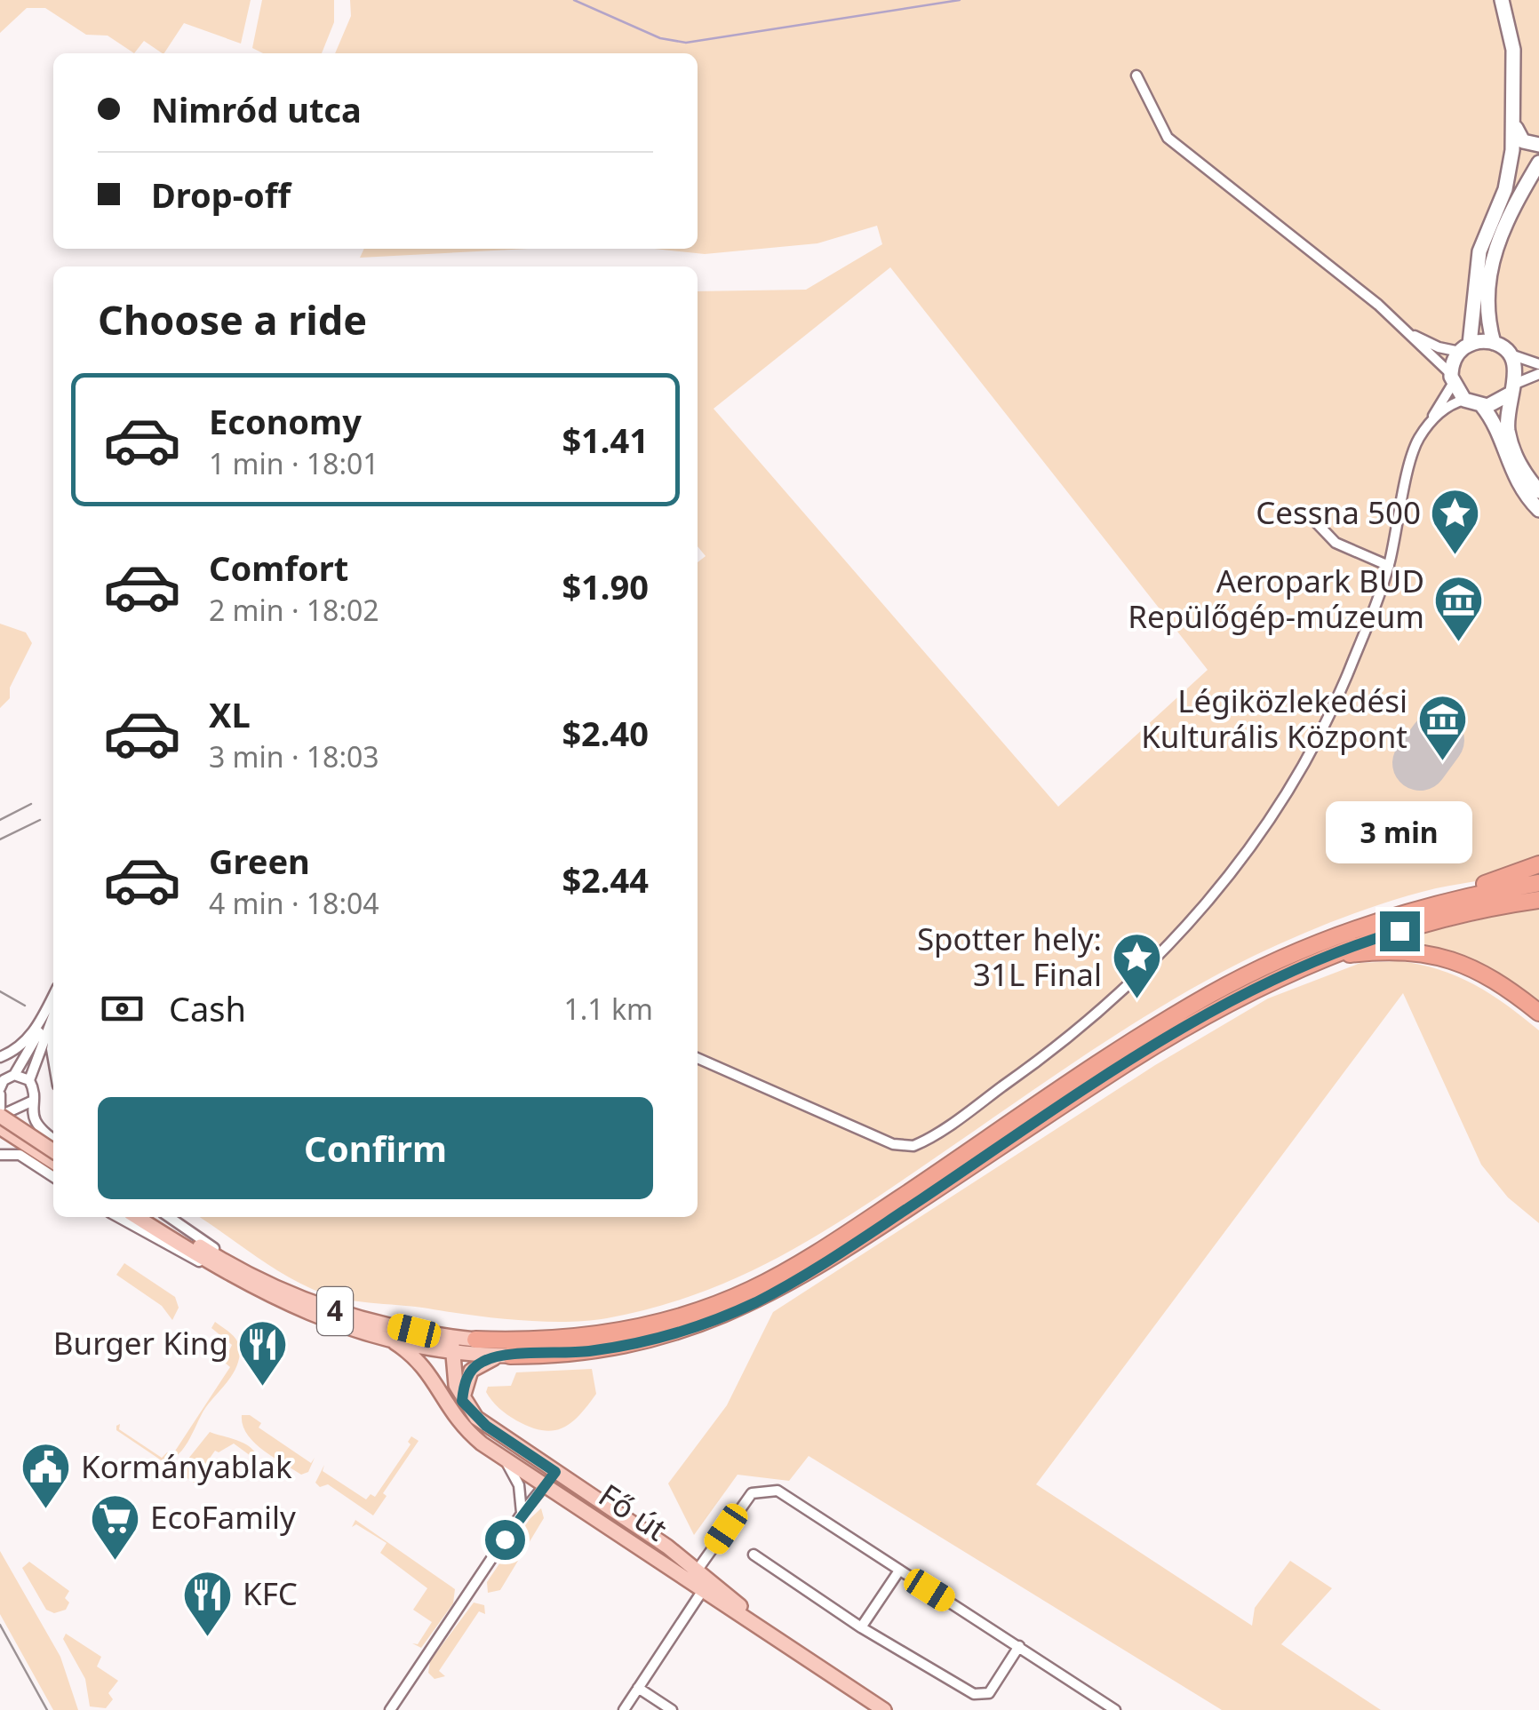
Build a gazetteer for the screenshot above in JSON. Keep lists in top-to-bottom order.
{
  "streets": {
    "main road": ["4", "Fő út"]
  },
  "crossings": [
    ["4", "Fő út"]
  ],
  "places": {
    "place": ["Cessna 500", "Spotter hely: 31L Final"],
    "museum": ["Aeropark BUD Repülőgép-múzeum", "Légiközlekedési Kulturális Központ"],
    "restaurant": ["Burger King", "KFC"],
    "public building": ["Kormányablak"],
    "supermarket": ["EcoFamily"]
  },
  "page": {
    "banner": ["Nimród utca", "Drop-off"],
    "heading": "Choose a ride",
    "list": [
      {
        "name": "Economy",
        "note": "1 min · 18:01",
        "value": "$1.41"
      },
      {
        "name": "Comfort",
        "note": "2 min · 18:02",
        "value": "$1.90"
      },
      {
        "name": "XL",
        "note": "3 min · 18:03",
        "value": "$2.40"
      },
      {
        "name": "Green",
        "note": "4 min · 18:04",
        "value": "$2.44"
      }
    ],
    "bubble": "3 min",
    "pay": ["Cash", "1.1 km"],
    "buttons": "Confirm"
  }
}
